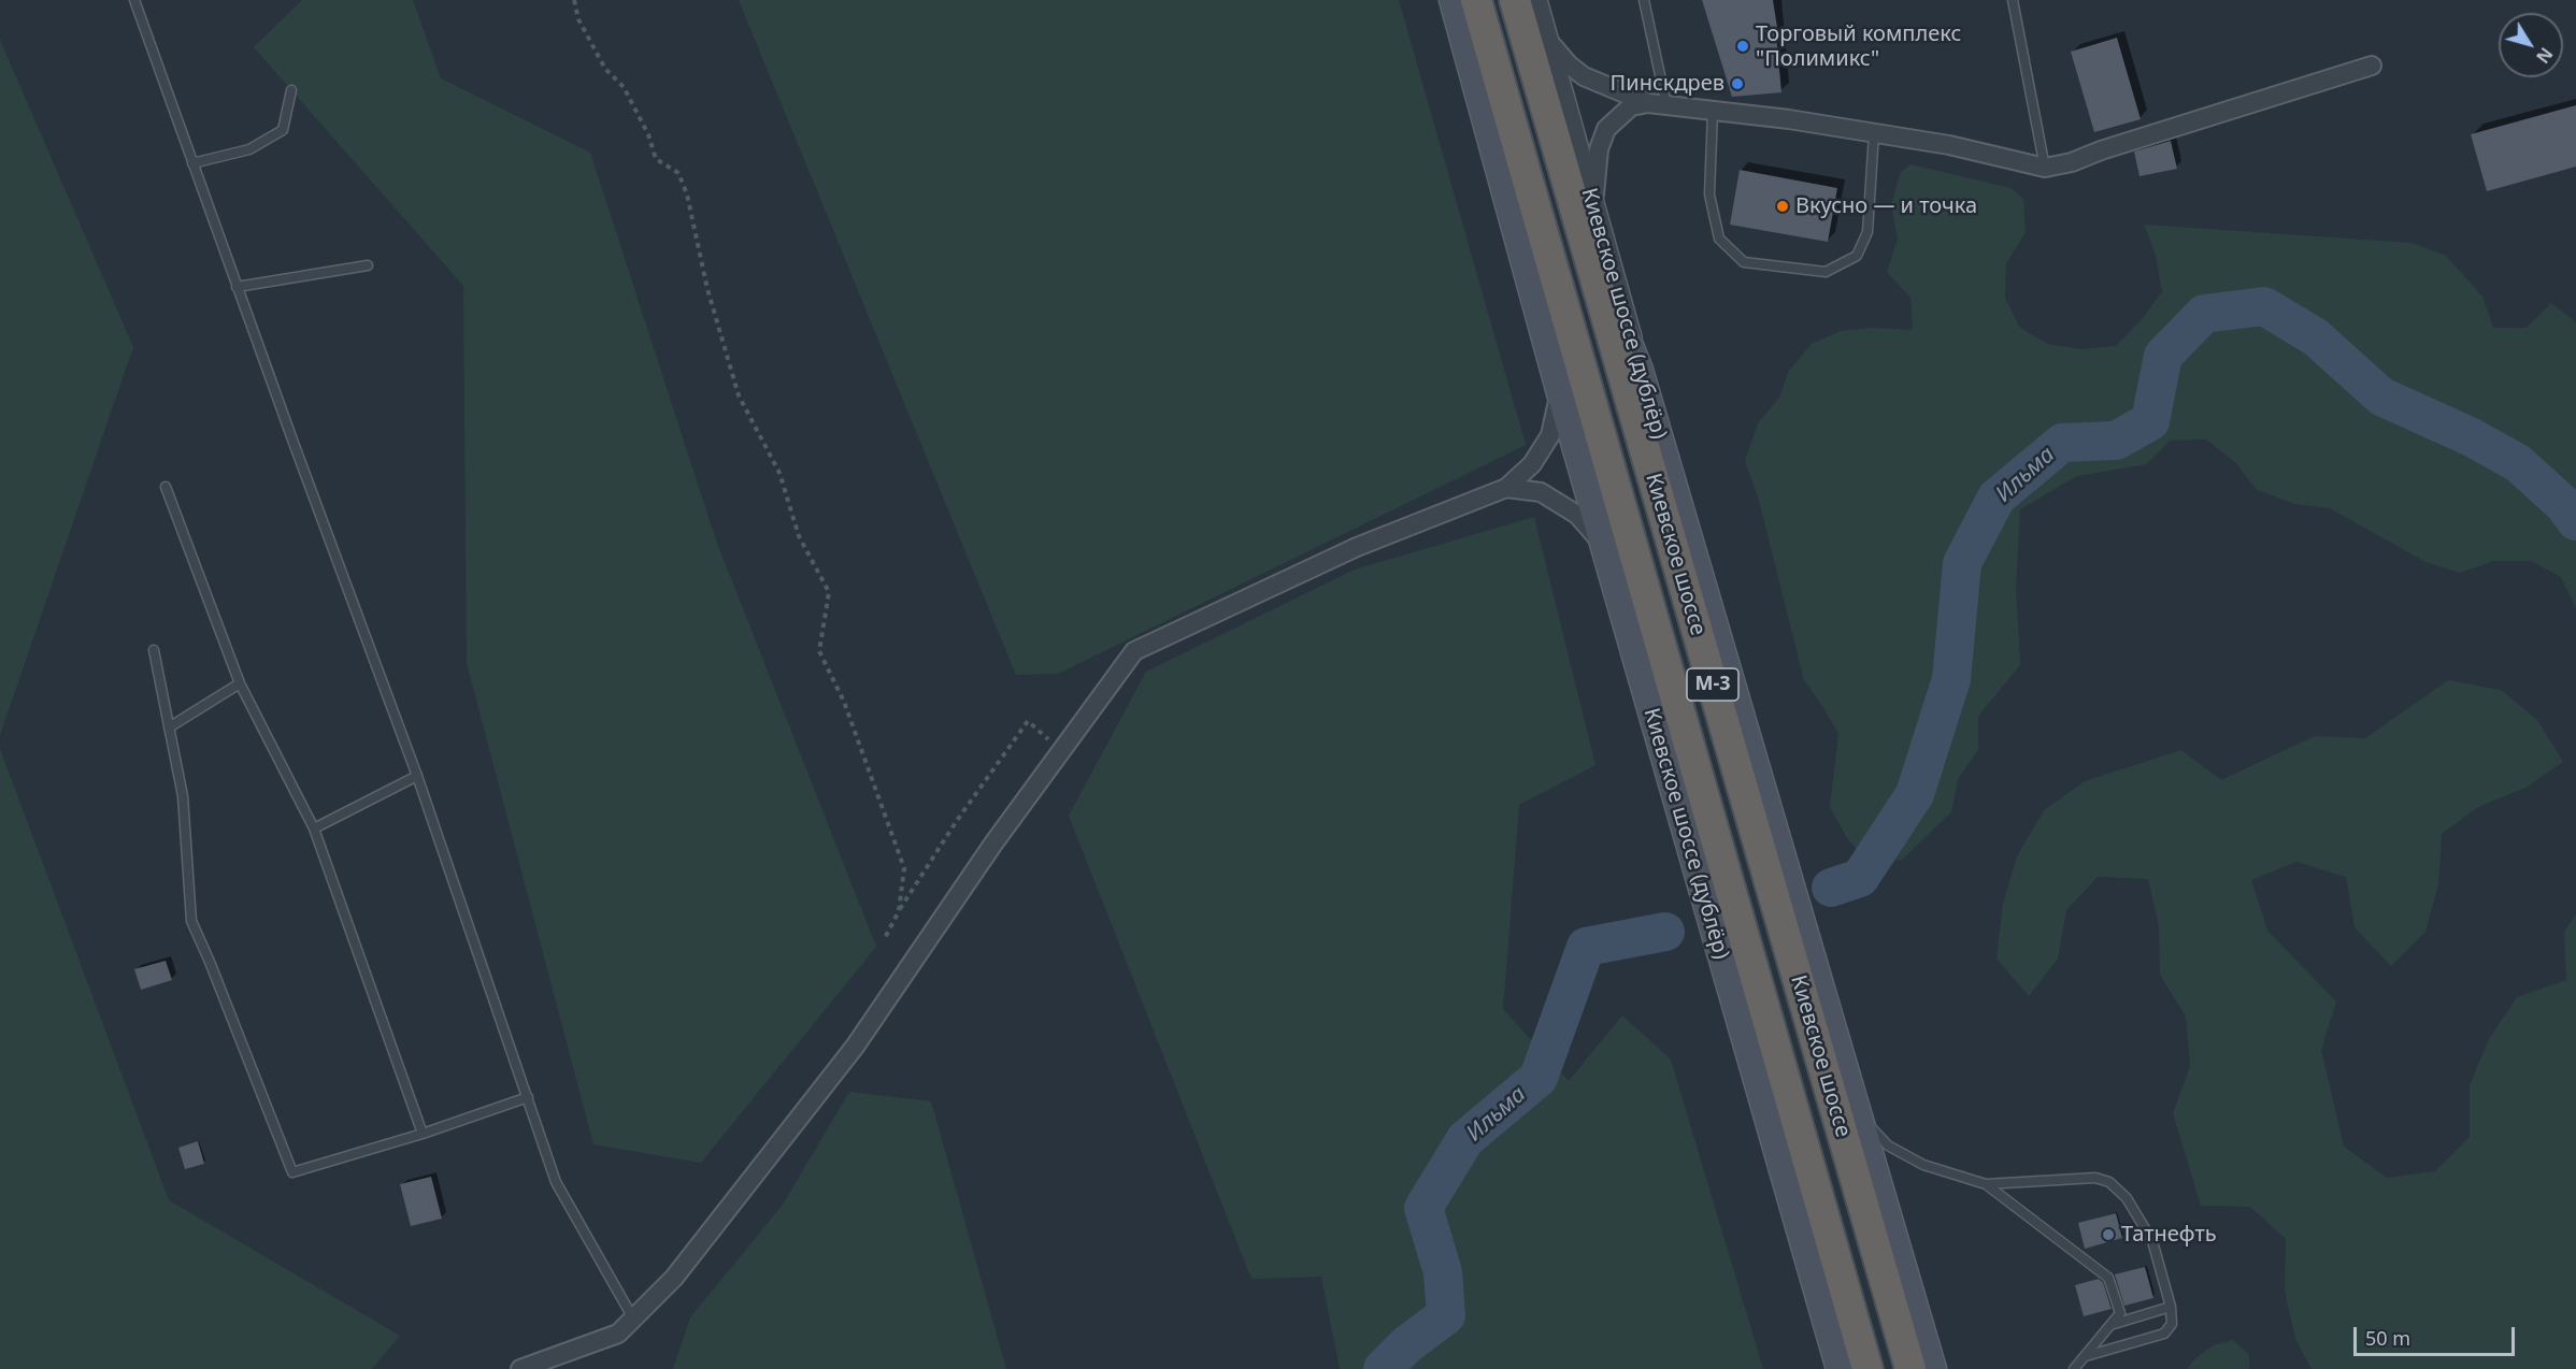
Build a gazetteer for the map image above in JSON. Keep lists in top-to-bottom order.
{
  "streets": {
    "highway": ["Киевское шоссе", "М-3"],
    "main road": ["Киевское шоссе (дублёр)"]
  },
  "crossings": [
    ["Киевское шоссе (дублёр)", "Киевское шоссе"]
  ],
  "water": ["Ильма"],
  "places": [
    "Торговый комплекс \"Полимикс\"",
    "Пинскдрев",
    "Вкусно — и точка",
    "Татнефть"
  ],
  "scale_bar": "50 m",
  "north": "bottom right"
}
